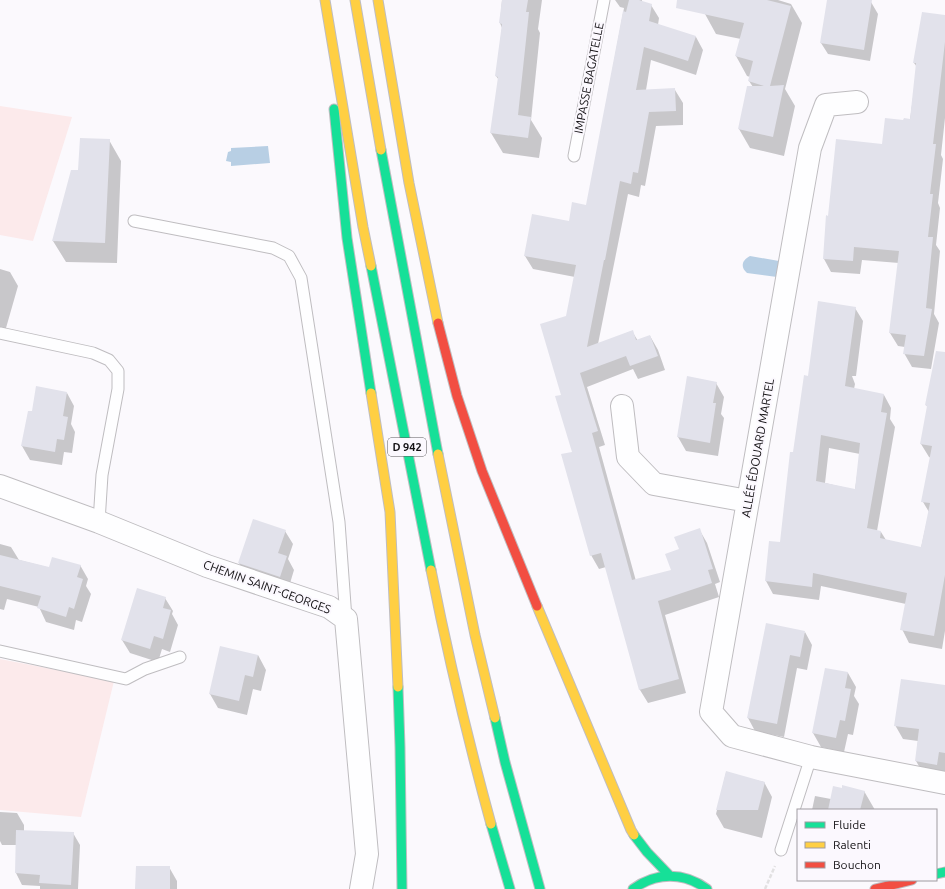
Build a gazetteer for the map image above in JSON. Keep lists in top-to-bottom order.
{
  "streets": {
    "main road": ["D 942"],
    "street": ["ALLÉE ÉDOUARD MARTEL", "CHEMIN SAINT-GEORGES"],
    "lane": ["IMPASSE BAGATELLE"]
  },
  "legend": ["Fluide", "Ralenti", "Bouchon"]
}
